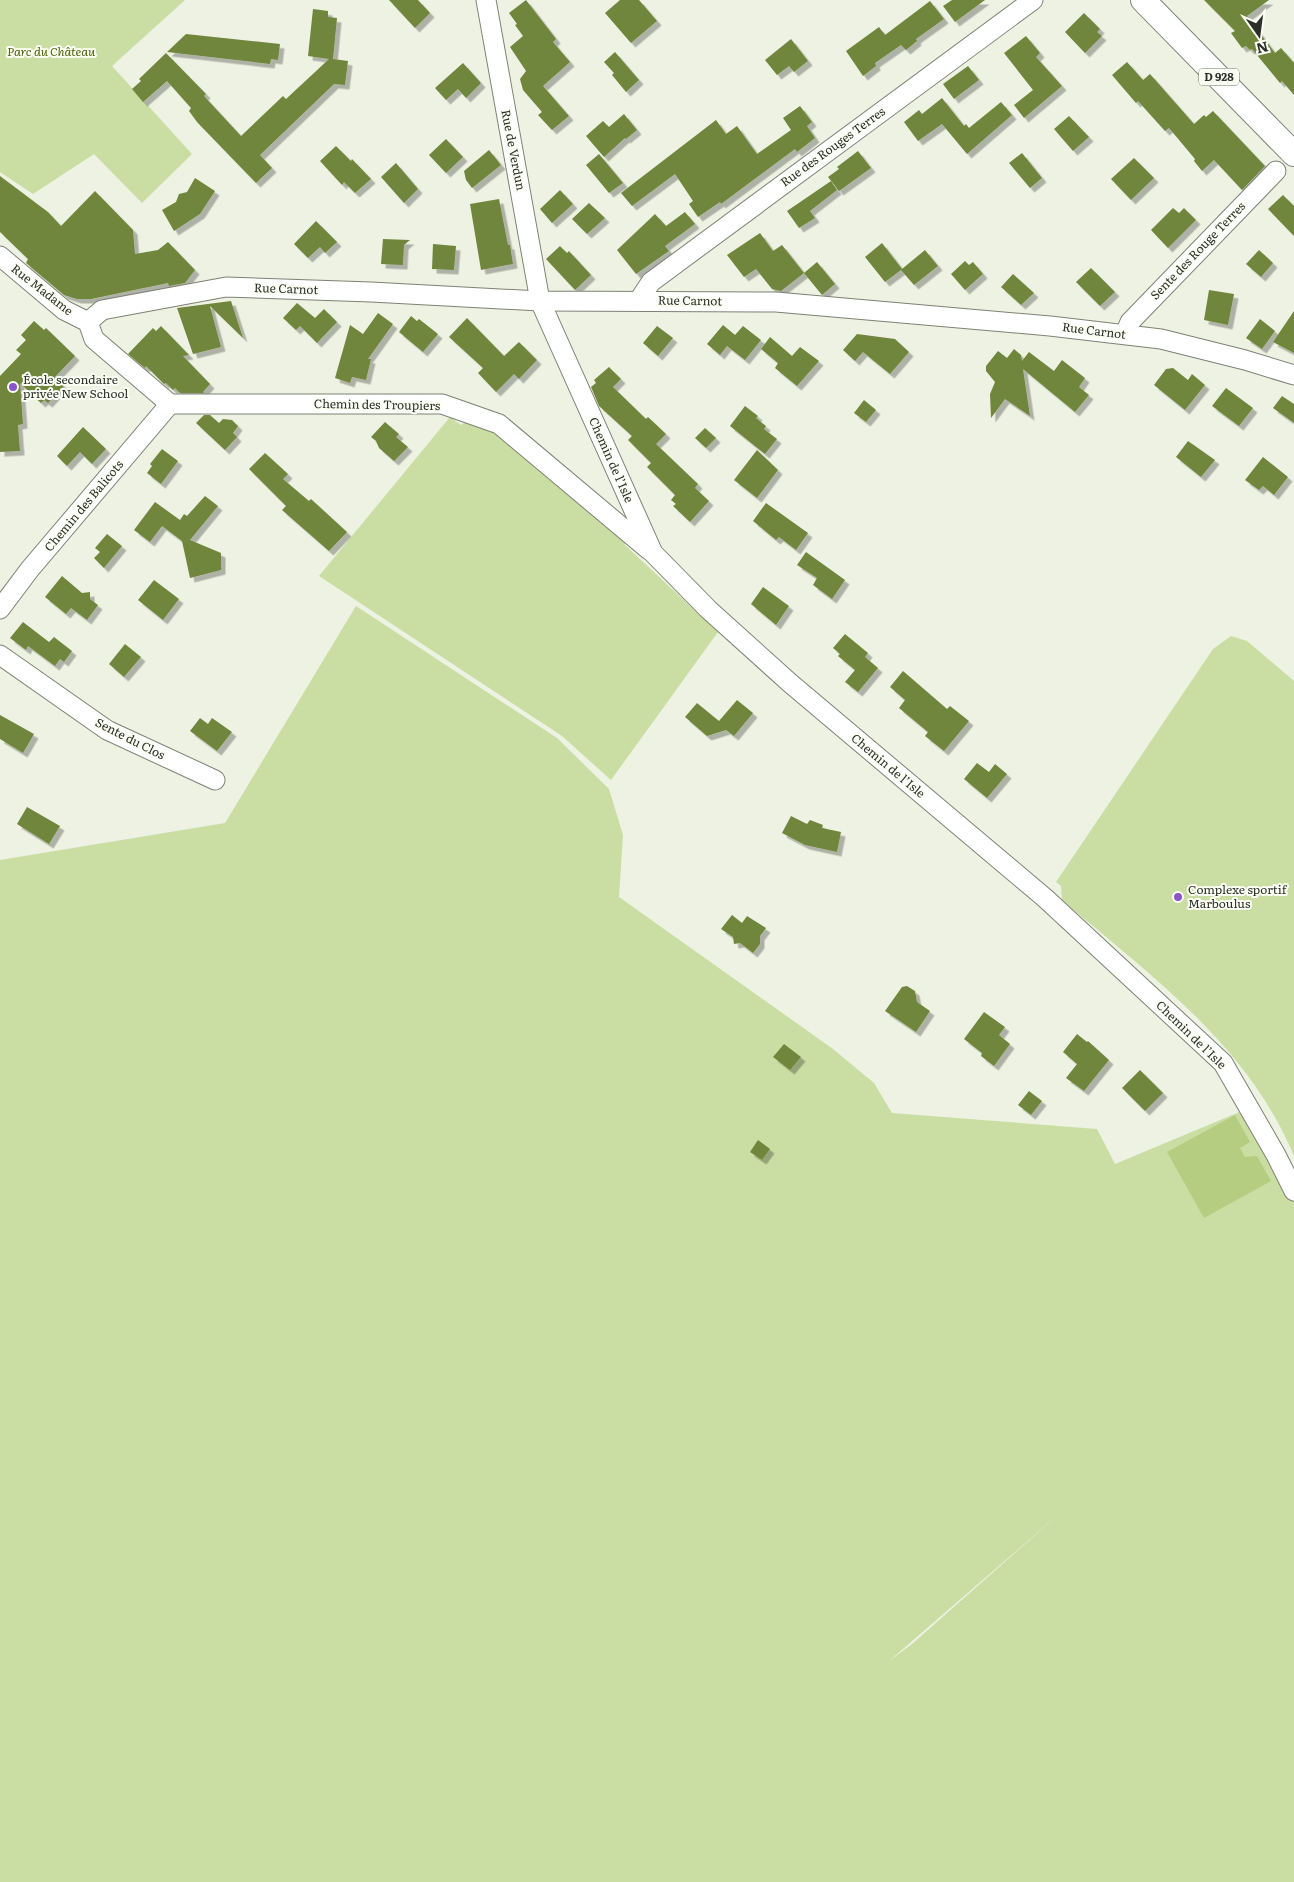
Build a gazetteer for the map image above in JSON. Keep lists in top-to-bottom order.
{
  "streets": {
    "main road": ["D 928"],
    "street": [
      "Rue des Rouges Terres",
      "Rue de Verdun",
      "Sente des Rouge Terres",
      "Rue Carnot",
      "Rue Madame",
      "Chemin des Troupiers",
      "Chemin de l’Isle",
      "Chemin des Balicots",
      "Sente du Clos"
    ]
  },
  "crossings": [
    ["Rue des Rouges Terres", "Rue Carnot"],
    ["Rue de Verdun", "Rue Carnot"],
    ["Rue de Verdun", "Chemin de l’Isle"],
    ["Sente des Rouge Terres", "Rue Carnot"],
    ["Rue Carnot", "Rue Madame"],
    ["Rue Carnot", "Chemin de l’Isle"],
    ["Chemin des Troupiers", "Chemin de l’Isle"],
    ["Chemin des Troupiers", "Chemin des Balicots"]
  ],
  "parks": ["Parc du Château"],
  "places": ["École secondaire privée New School", "Complexe sportif Marboulus"],
  "north": "bottom"
}
